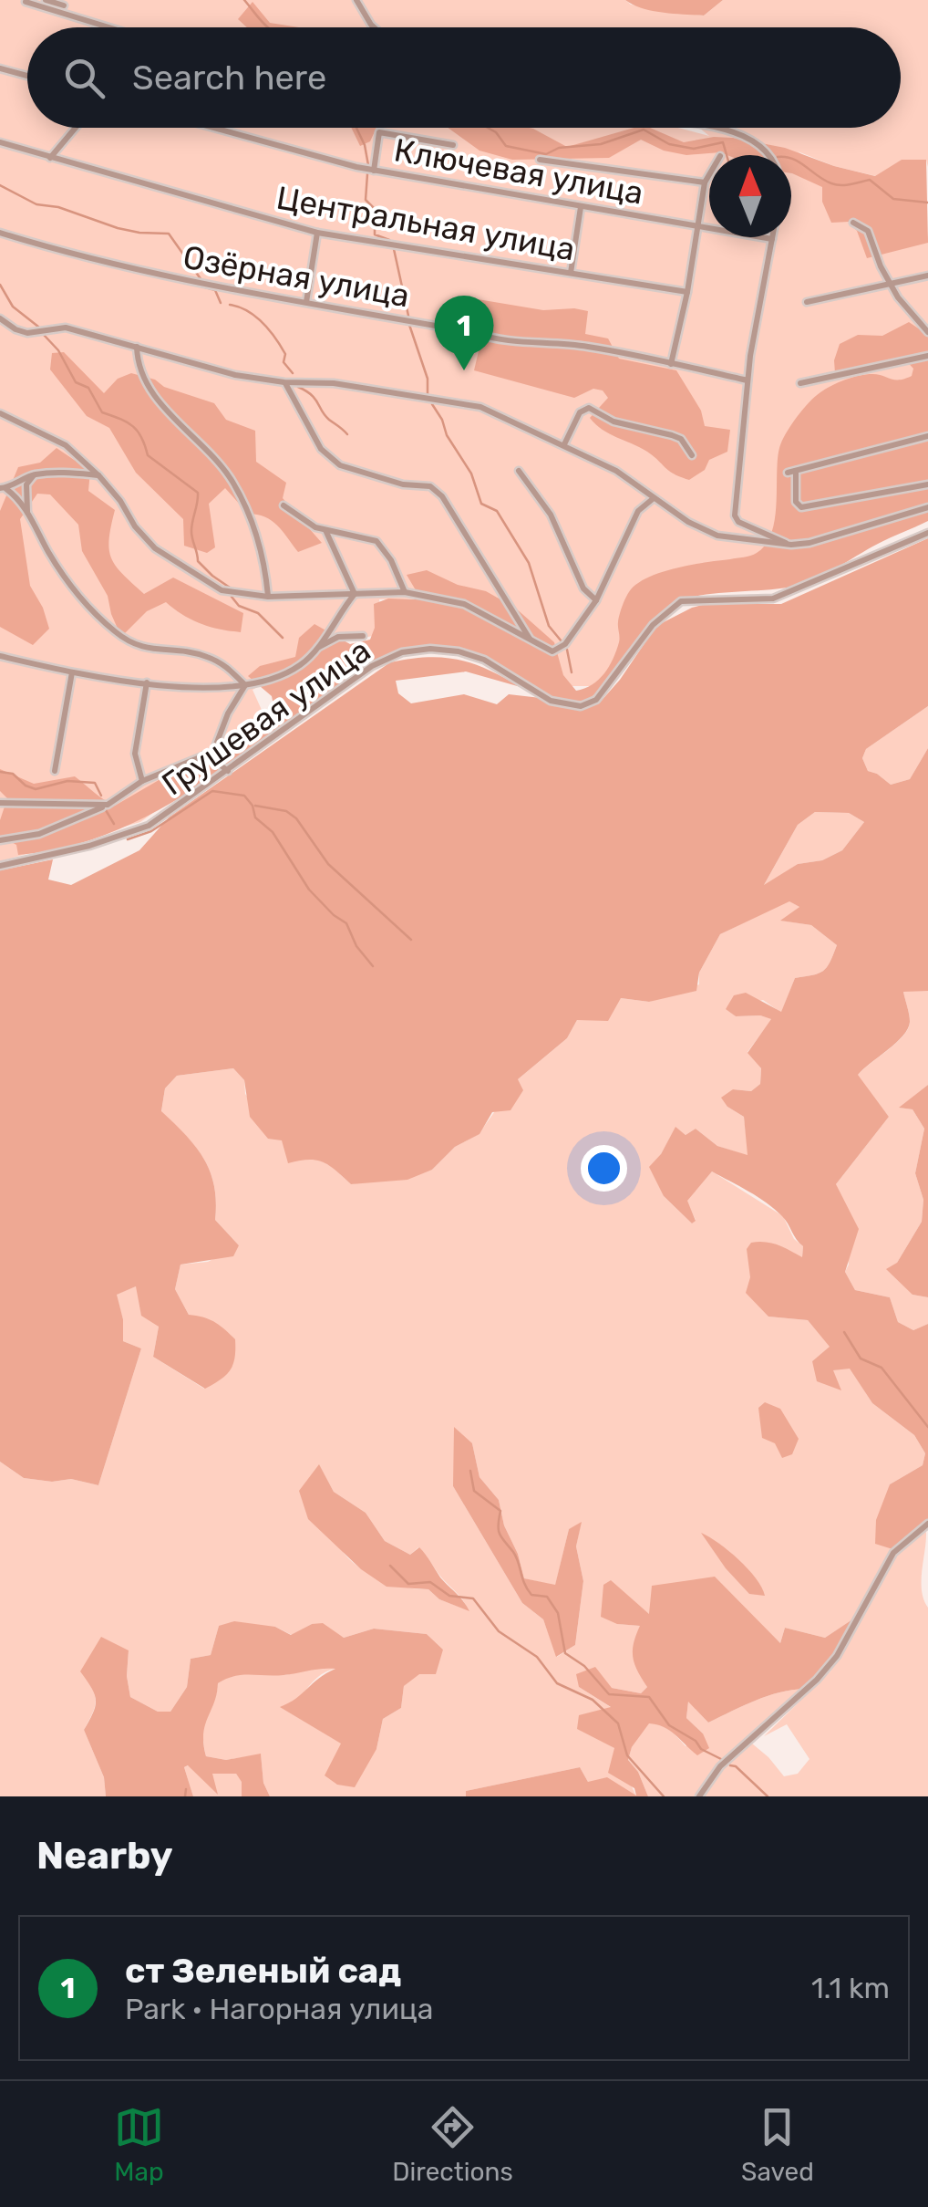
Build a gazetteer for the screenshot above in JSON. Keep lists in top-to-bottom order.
{
  "streets": {
    "street": [
      "Ключевая улица",
      "Центральная улица",
      "Озёрная улица",
      "Грушевая улица"
    ]
  },
  "north": "top",
  "page": {
    "search": "Search here",
    "pins": "1",
    "heading": "Nearby",
    "list": [
      {
        "mark": "1",
        "name": "ст Зеленый сад",
        "note": "Park · Нагорная улица",
        "value": "1.1 km"
      }
    ],
    "nav": ["Map", "Directions", "Saved"]
  }
}
